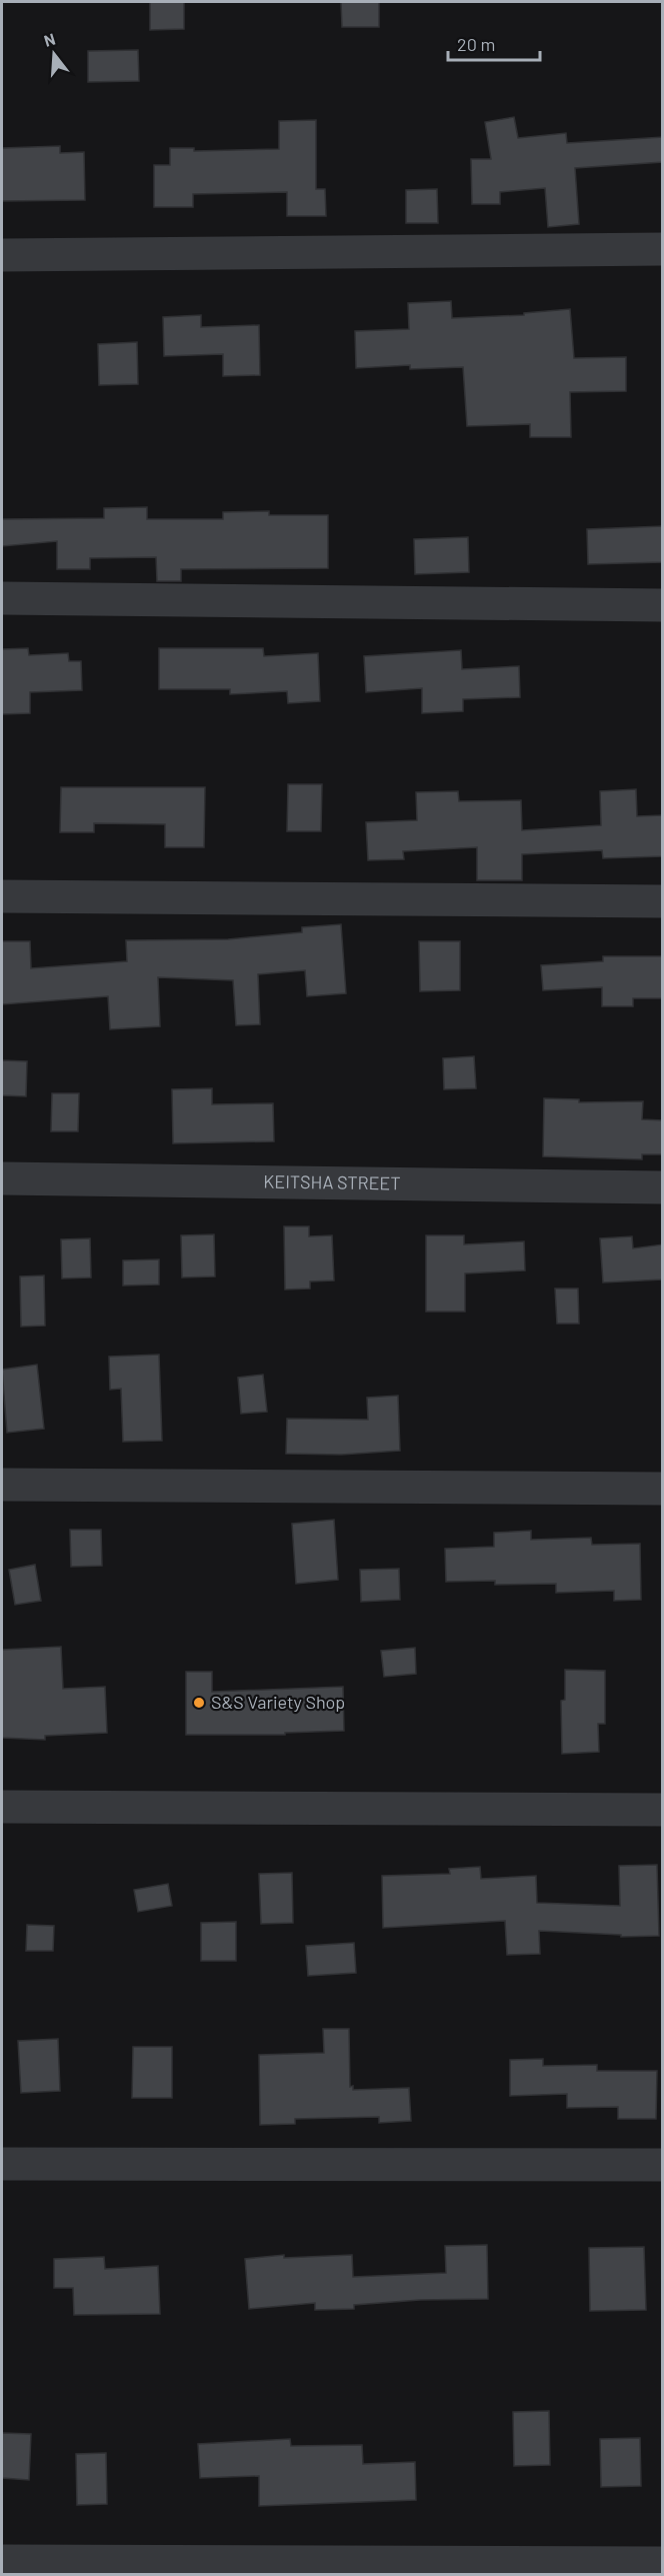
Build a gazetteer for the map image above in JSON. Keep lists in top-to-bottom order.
{
  "streets": {
    "street": ["KEITSHA STREET"]
  },
  "places": ["S&S Variety Shop"],
  "scale_bar": "20 m",
  "north": "top"
}
